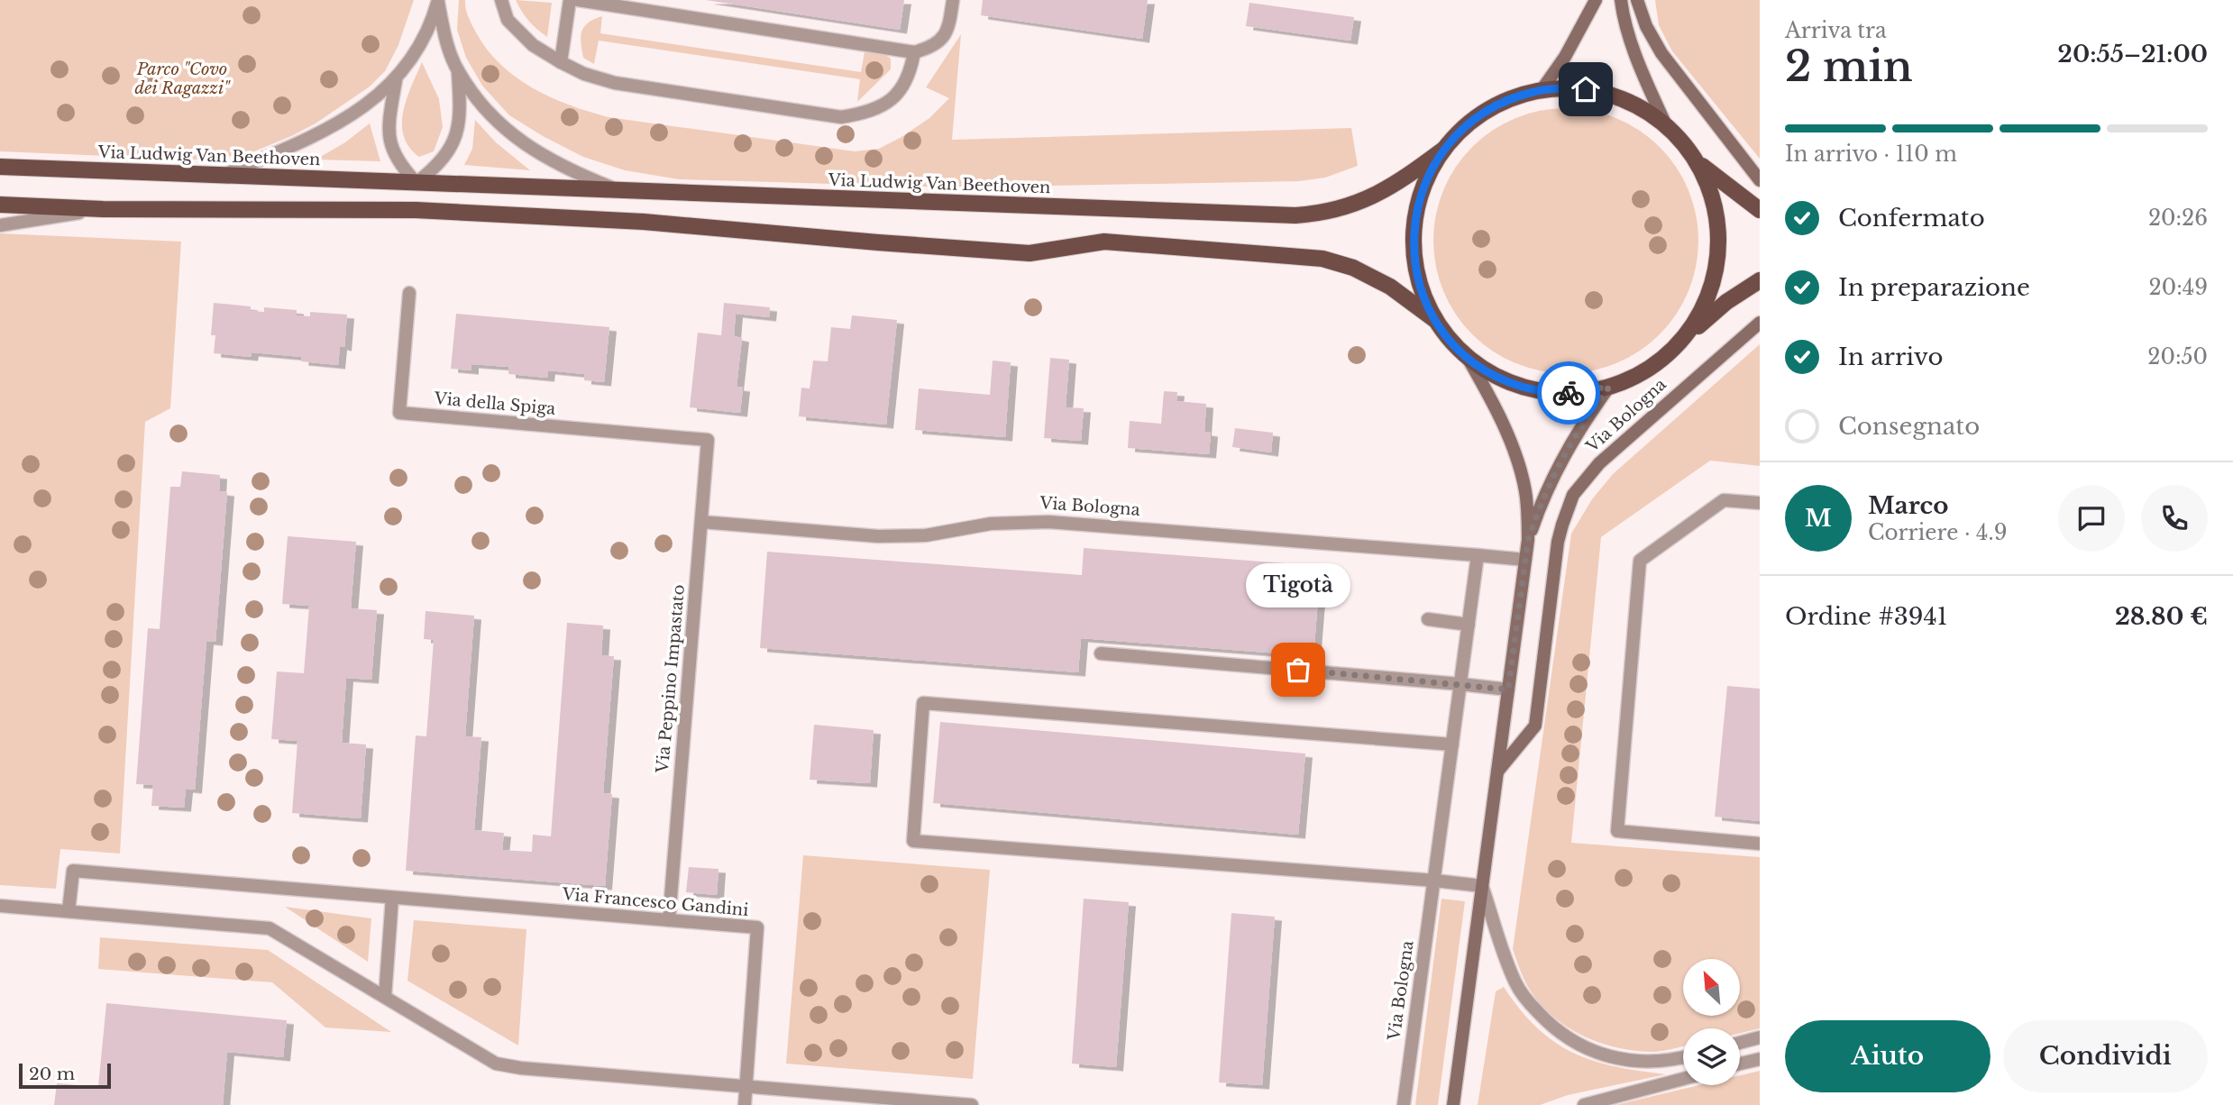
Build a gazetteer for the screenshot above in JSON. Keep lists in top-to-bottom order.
{
  "streets": {
    "main road": ["Via Ludwig Van Beethoven", "Via Bologna"],
    "street": ["Via della Spiga", "Via Peppino Impastato", "Via Francesco Gandini"]
  },
  "crossings": [
    ["Via Ludwig Van Beethoven", "Via Bologna"],
    ["Via della Spiga", "Via Peppino Impastato"],
    ["Via Bologna", "Via Peppino Impastato"],
    ["Via Peppino Impastato", "Via Francesco Gandini"]
  ],
  "parks": ["Parco \"Covo dei Ragazzi\""],
  "places": ["Tigotà"],
  "scale_bar": "20 m",
  "north": "top left",
  "page": {
    "heading": ["2 min", "Arriva tra", "20:55–21:00"],
    "panel": [
      "Marco",
      "Corriere · 4.9",
      "Ordine #3941",
      "28.80 €"
    ],
    "bar": "In arrivo · 110 m",
    "list": [
      ["Confermato", "20:26"],
      ["In preparazione", "20:49"],
      ["In arrivo", "20:50"],
      "Consegnato"
    ],
    "round": "M",
    "bubble": "Tigotà",
    "buttons": ["Aiuto", "Condividi"],
    "scale": "20 m"
  }
}
